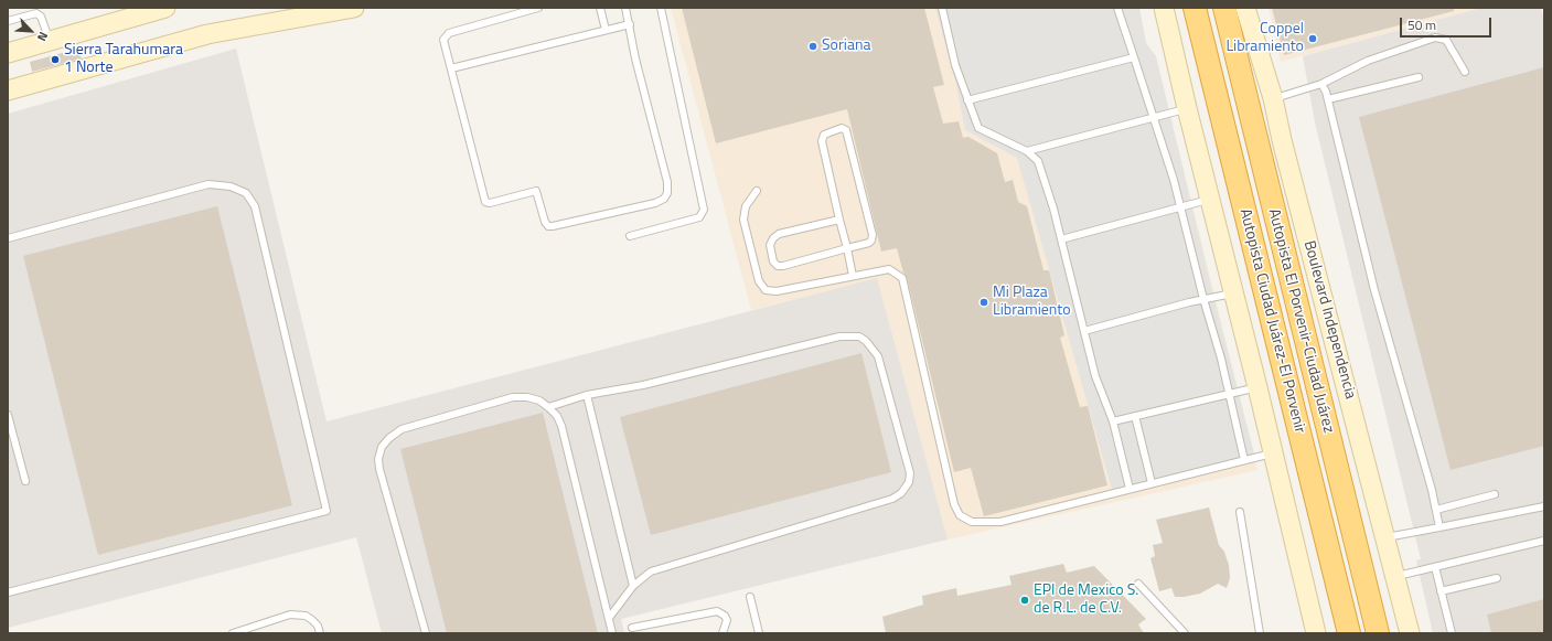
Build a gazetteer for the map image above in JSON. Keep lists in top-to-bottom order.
{
  "streets": {
    "highway": ["Autopista Ciudad Juárez-El Porvenir", "Autopista El Porvenir-Ciudad Juárez"],
    "main road": ["Boulevard Independencia"]
  },
  "places": [
    "Coppel Libramiento",
    "Soriana",
    "Sierra Tarahumara 1 Norte",
    "Mi Plaza Libramiento",
    "EPI de Mexico S. de R.L. de C.V."
  ],
  "scale_bar": "50 m",
  "north": "bottom right"
}
